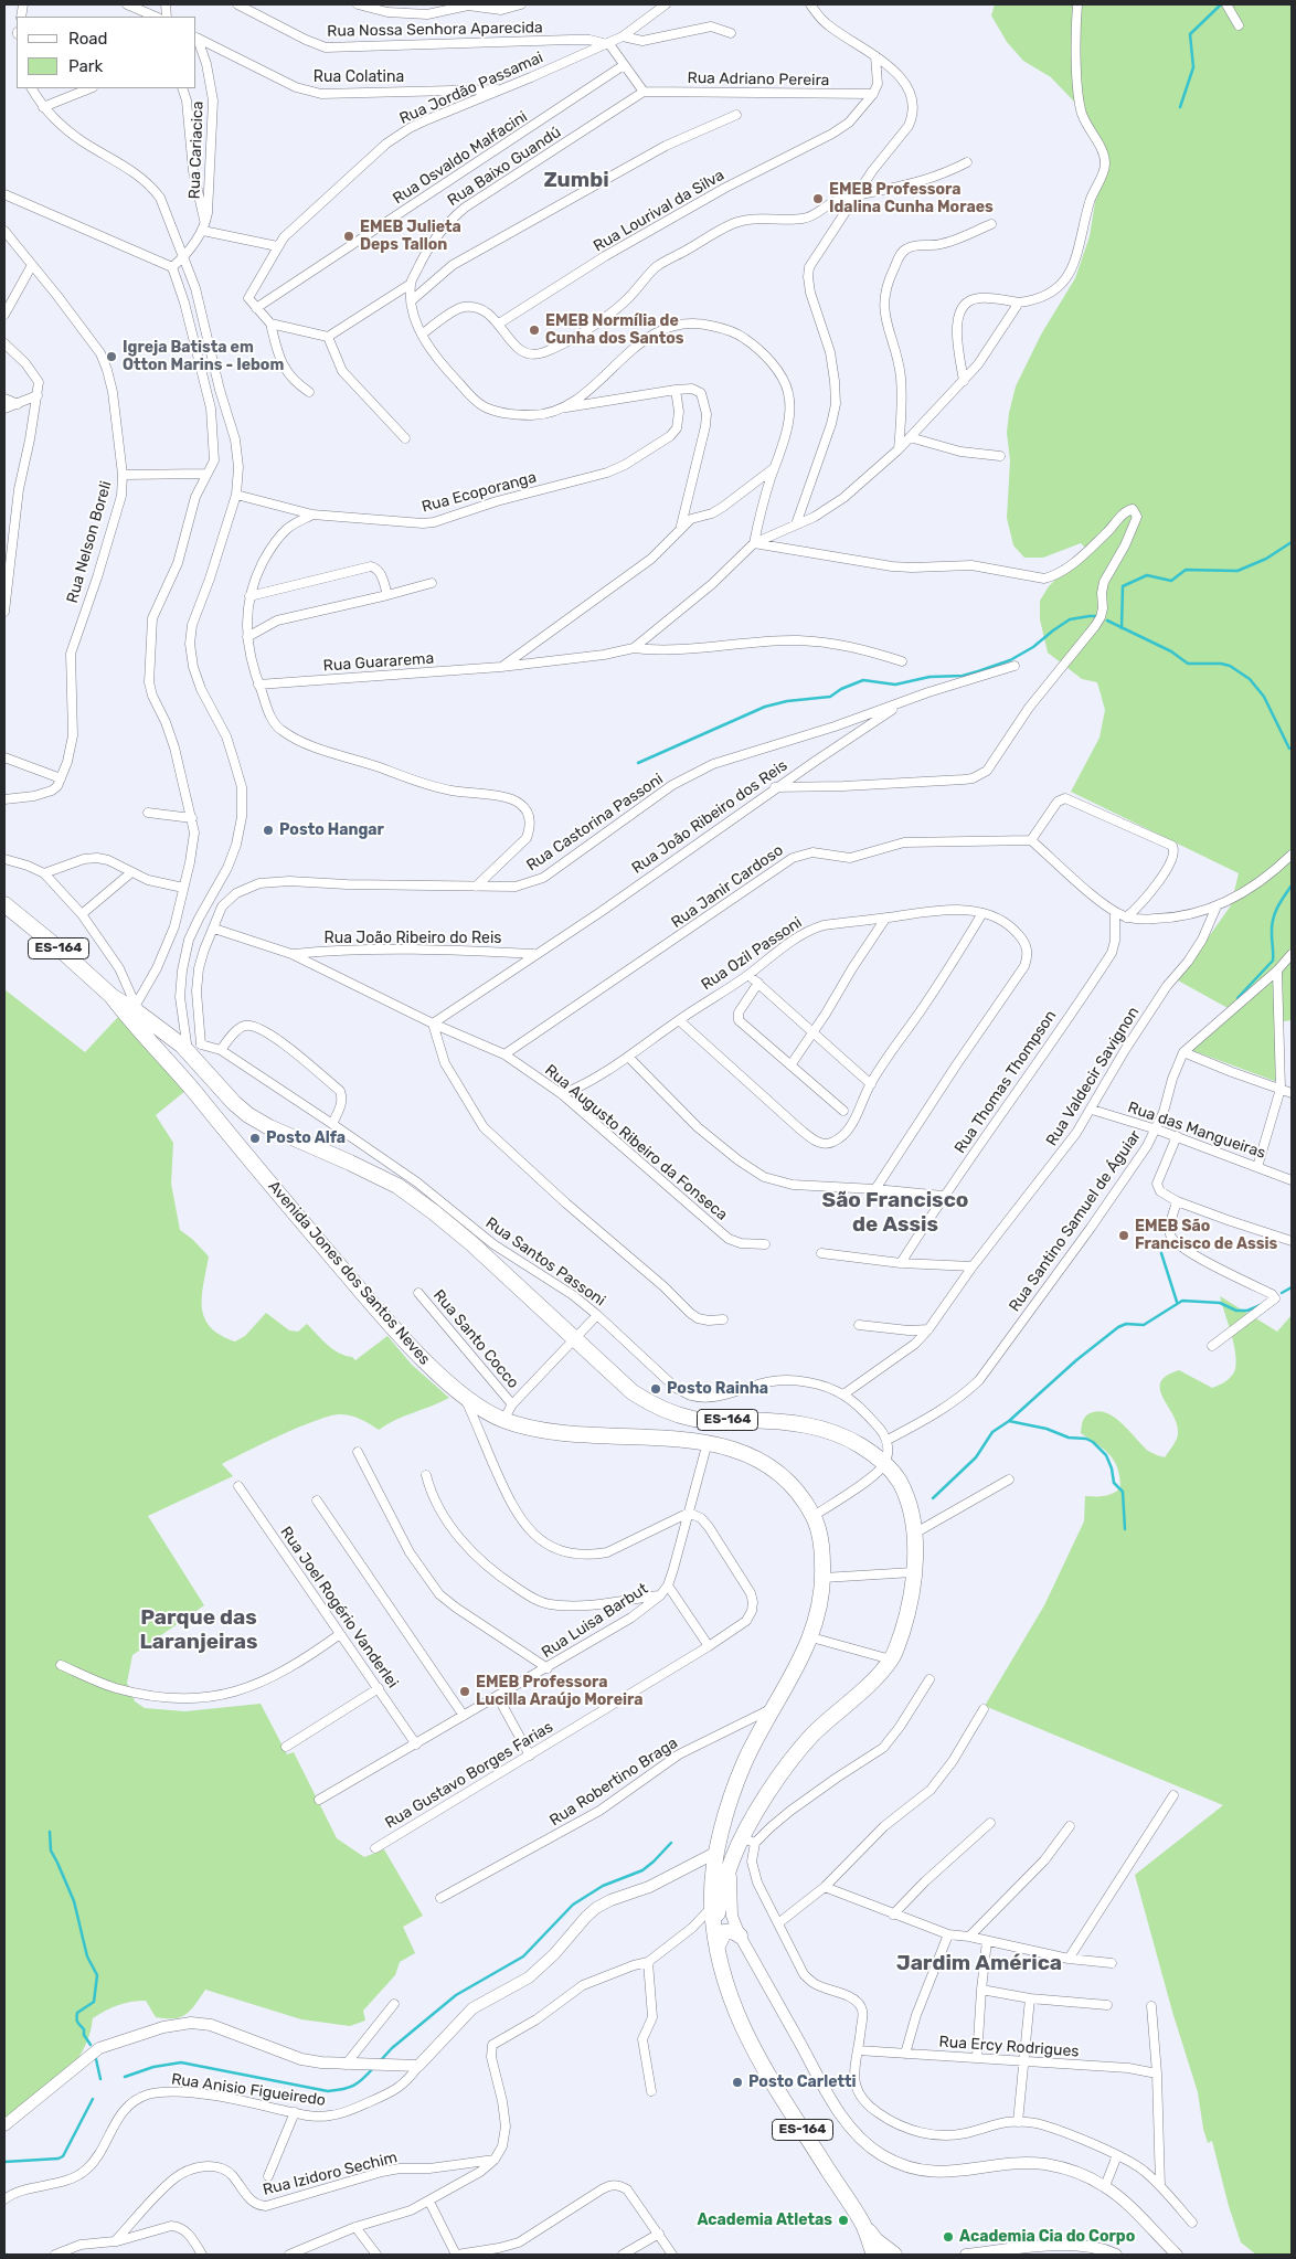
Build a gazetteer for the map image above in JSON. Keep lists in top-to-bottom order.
{
  "streets": {
    "highway": ["ES-164", "Avenida Jones dos Santos Neves"],
    "street": [
      "Rua Nossa Senhora Aparecida",
      "Rua Colatina",
      "Rua Adriano Pereira",
      "Rua Jordão Passamai",
      "Rua Cariacica",
      "Rua Osvaldo Malfacini",
      "Rua Baixo Guandú",
      "Rua Lourival da Silva",
      "Rua Ecoporanga",
      "Rua Nelson Boreli",
      "Rua Guararema",
      "Rua João Ribeiro dos Reis",
      "Rua Castorina Passoni",
      "Rua Janir Cardoso",
      "Rua João Ribeiro do Reis",
      "Rua Ozil Passoni",
      "Rua Valdecir Savignon",
      "Rua Thomas Thompson",
      "Rua das Mangueiras",
      "Rua Augusto Ribeiro da Fonseca",
      "Rua Santino Samuel de Águiar",
      "Rua Santos Passoni",
      "Rua Santo Cocco",
      "Rua Joel Rogério Vanderlei",
      "Rua Luisa Barbut",
      "Rua Gustavo Borges Farias",
      "Rua Robertino Braga",
      "Rua Ercy Rodrigues",
      "Rua Anisio Figueiredo",
      "Rua Izidoro Sechim"
    ]
  },
  "crossings": [
    ["Rua Nossa Senhora Aparecida", "Rua Jordão Passamai"],
    ["Rua Colatina", "Rua Jordão Passamai"],
    ["Rua Colatina", "Rua Cariacica"],
    ["Rua Adriano Pereira", "Rua Baixo Guandú"],
    ["Rua Adriano Pereira", "Rua Lourival da Silva"],
    ["Rua Jordão Passamai", "Rua Osvaldo Malfacini"],
    ["Rua João Ribeiro dos Reis", "Rua Castorina Passoni"],
    ["Rua João Ribeiro dos Reis", "Rua João Ribeiro do Reis"],
    ["Rua João Ribeiro dos Reis", "Rua Augusto Ribeiro da Fonseca"],
    ["Rua Castorina Passoni", "ES-164"],
    ["Rua Castorina Passoni", "Rua Augusto Ribeiro da Fonseca"],
    ["Rua Castorina Passoni", "Rua Santos Passoni"],
    ["Rua Janir Cardoso", "Rua Augusto Ribeiro da Fonseca"],
    ["Rua João Ribeiro do Reis", "Rua Augusto Ribeiro da Fonseca"],
    ["ES-164", "Rua Santos Passoni"],
    ["ES-164", "Avenida Jones dos Santos Neves"],
    ["Rua Ozil Passoni", "Rua Augusto Ribeiro da Fonseca"],
    ["Rua Valdecir Savignon", "Rua das Mangueiras"],
    ["Rua Valdecir Savignon", "Rua Santos Passoni"],
    ["Rua das Mangueiras", "Rua Santino Samuel de Águiar"],
    ["Rua Santino Samuel de Águiar", "Rua Santos Passoni"],
    ["Avenida Jones dos Santos Neves", "Rua Luisa Barbut"],
    ["Avenida Jones dos Santos Neves", "Rua Robertino Braga"],
    ["Rua Joel Rogério Vanderlei", "Rua Luisa Barbut"],
    ["Rua Luisa Barbut", "Rua Gustavo Borges Farias"]
  ],
  "districts": [
    "Zumbi",
    "São Francisco de Assis",
    "Parque das Laranjeiras",
    "Jardim América"
  ],
  "places": [
    "EMEB Professora Idalina Cunha Moraes",
    "EMEB Julieta Deps Tallon",
    "EMEB Normília de Cunha dos Santos",
    "Igreja Batista em Otton Marins - Iebom",
    "Posto Hangar",
    "Posto Alfa",
    "EMEB São Francisco de Assis",
    "Posto Rainha",
    "EMEB Professora Lucilla Araújo Moreira",
    "Posto Carletti",
    "Academia Atletas",
    "Academia Cia do Corpo"
  ],
  "legend": ["Road", "Park"]
}
